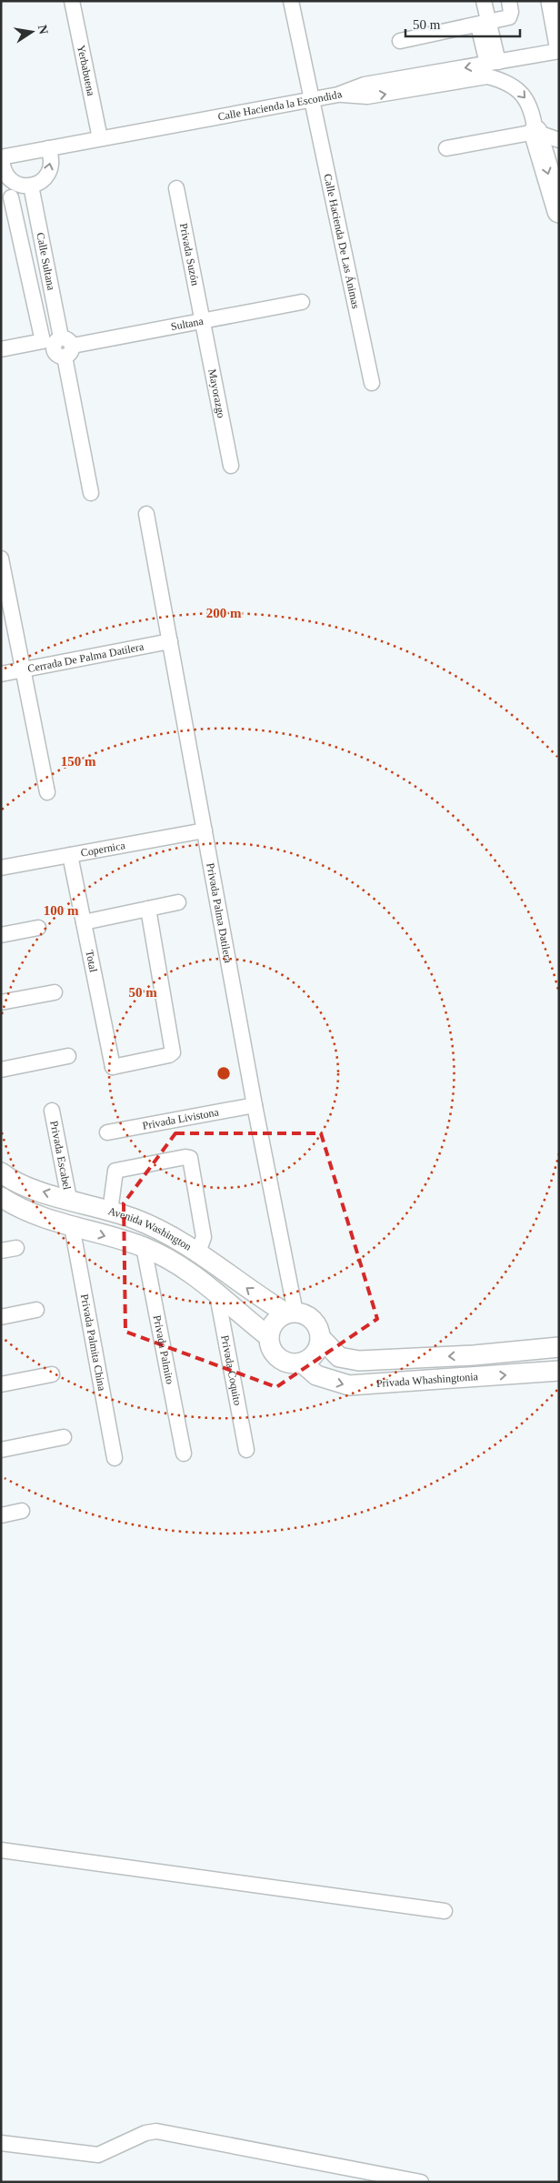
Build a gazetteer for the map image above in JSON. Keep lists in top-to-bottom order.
{
  "streets": {
    "main road": ["Avenida Washington", "Privada Whashingtonia"],
    "street": [
      "Yerbabuena",
      "Calle Hacienda la Escondida",
      "Calle Hacienda De Las Ánimas",
      "Privada Suzón",
      "Calle Sultana",
      "Sultana",
      "Mayorazgo",
      "Cerrada De Palma Datilera",
      "Copernica",
      "Privada Palma Datilera",
      "Total",
      "Privada Livistona",
      "Privada Escabel",
      "Privada Palmita China",
      "Privada Palmito",
      "Privada Coquito"
    ]
  },
  "crossings": [
    ["Yerbabuena", "Calle Hacienda la Escondida"],
    ["Calle Hacienda la Escondida", "Calle Hacienda De Las Ánimas"],
    ["Privada Suzón", "Sultana"],
    ["Privada Suzón", "Mayorazgo"],
    ["Calle Sultana", "Sultana"],
    ["Sultana", "Mayorazgo"],
    ["Cerrada De Palma Datilera", "Privada Palma Datilera"],
    ["Copernica", "Privada Palma Datilera"],
    ["Copernica", "Total"],
    ["Privada Palma Datilera", "Privada Livistona"],
    ["Privada Palma Datilera", "Avenida Washington"],
    ["Privada Palma Datilera", "Privada Whashingtonia"],
    ["Privada Escabel", "Avenida Washington"],
    ["Avenida Washington", "Privada Palmita China"],
    ["Avenida Washington", "Privada Palmito"],
    ["Avenida Washington", "Privada Coquito"],
    ["Avenida Washington", "Privada Whashingtonia"]
  ],
  "scale_bar": "50 m",
  "north": "right",
  "rings": [
    "200 m",
    "150 m",
    "100 m",
    "50 m"
  ]
}
